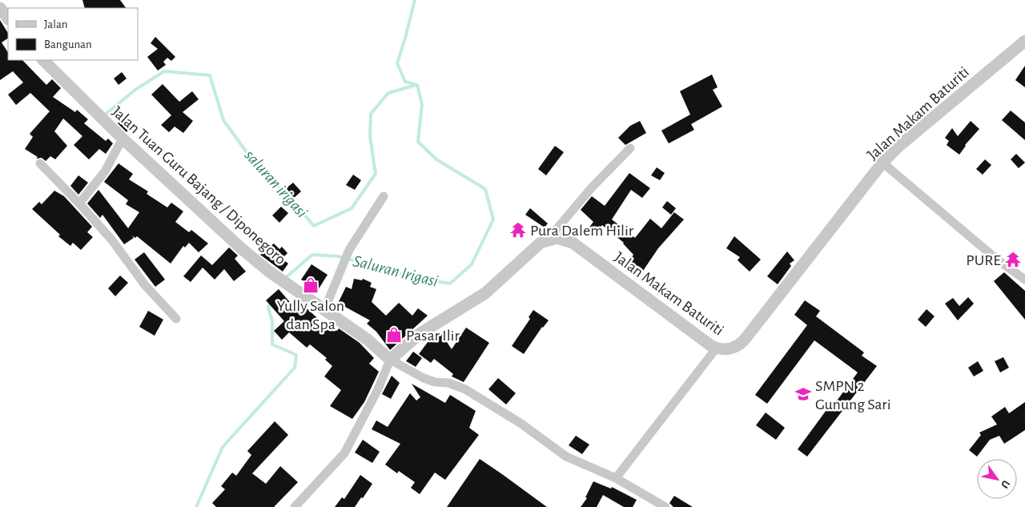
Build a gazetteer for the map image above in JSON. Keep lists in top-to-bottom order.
{
  "streets": {
    "street": ["Jalan Makam Baturiti", "Jalan Tuan Guru Bajang / Diponegoro"]
  },
  "water": ["saluran irigasi", "Saluran Irigasi"],
  "places": {
    "temple": ["Pura Dalem Hilir", "PURE"],
    "shop": ["Yully Salon dan Spa", "Pasar Ilir"],
    "school or university": ["SMPN 2 Gunung Sari"]
  },
  "legend": ["Jalan", "Bangunan"],
  "north": "bottom right"
}
